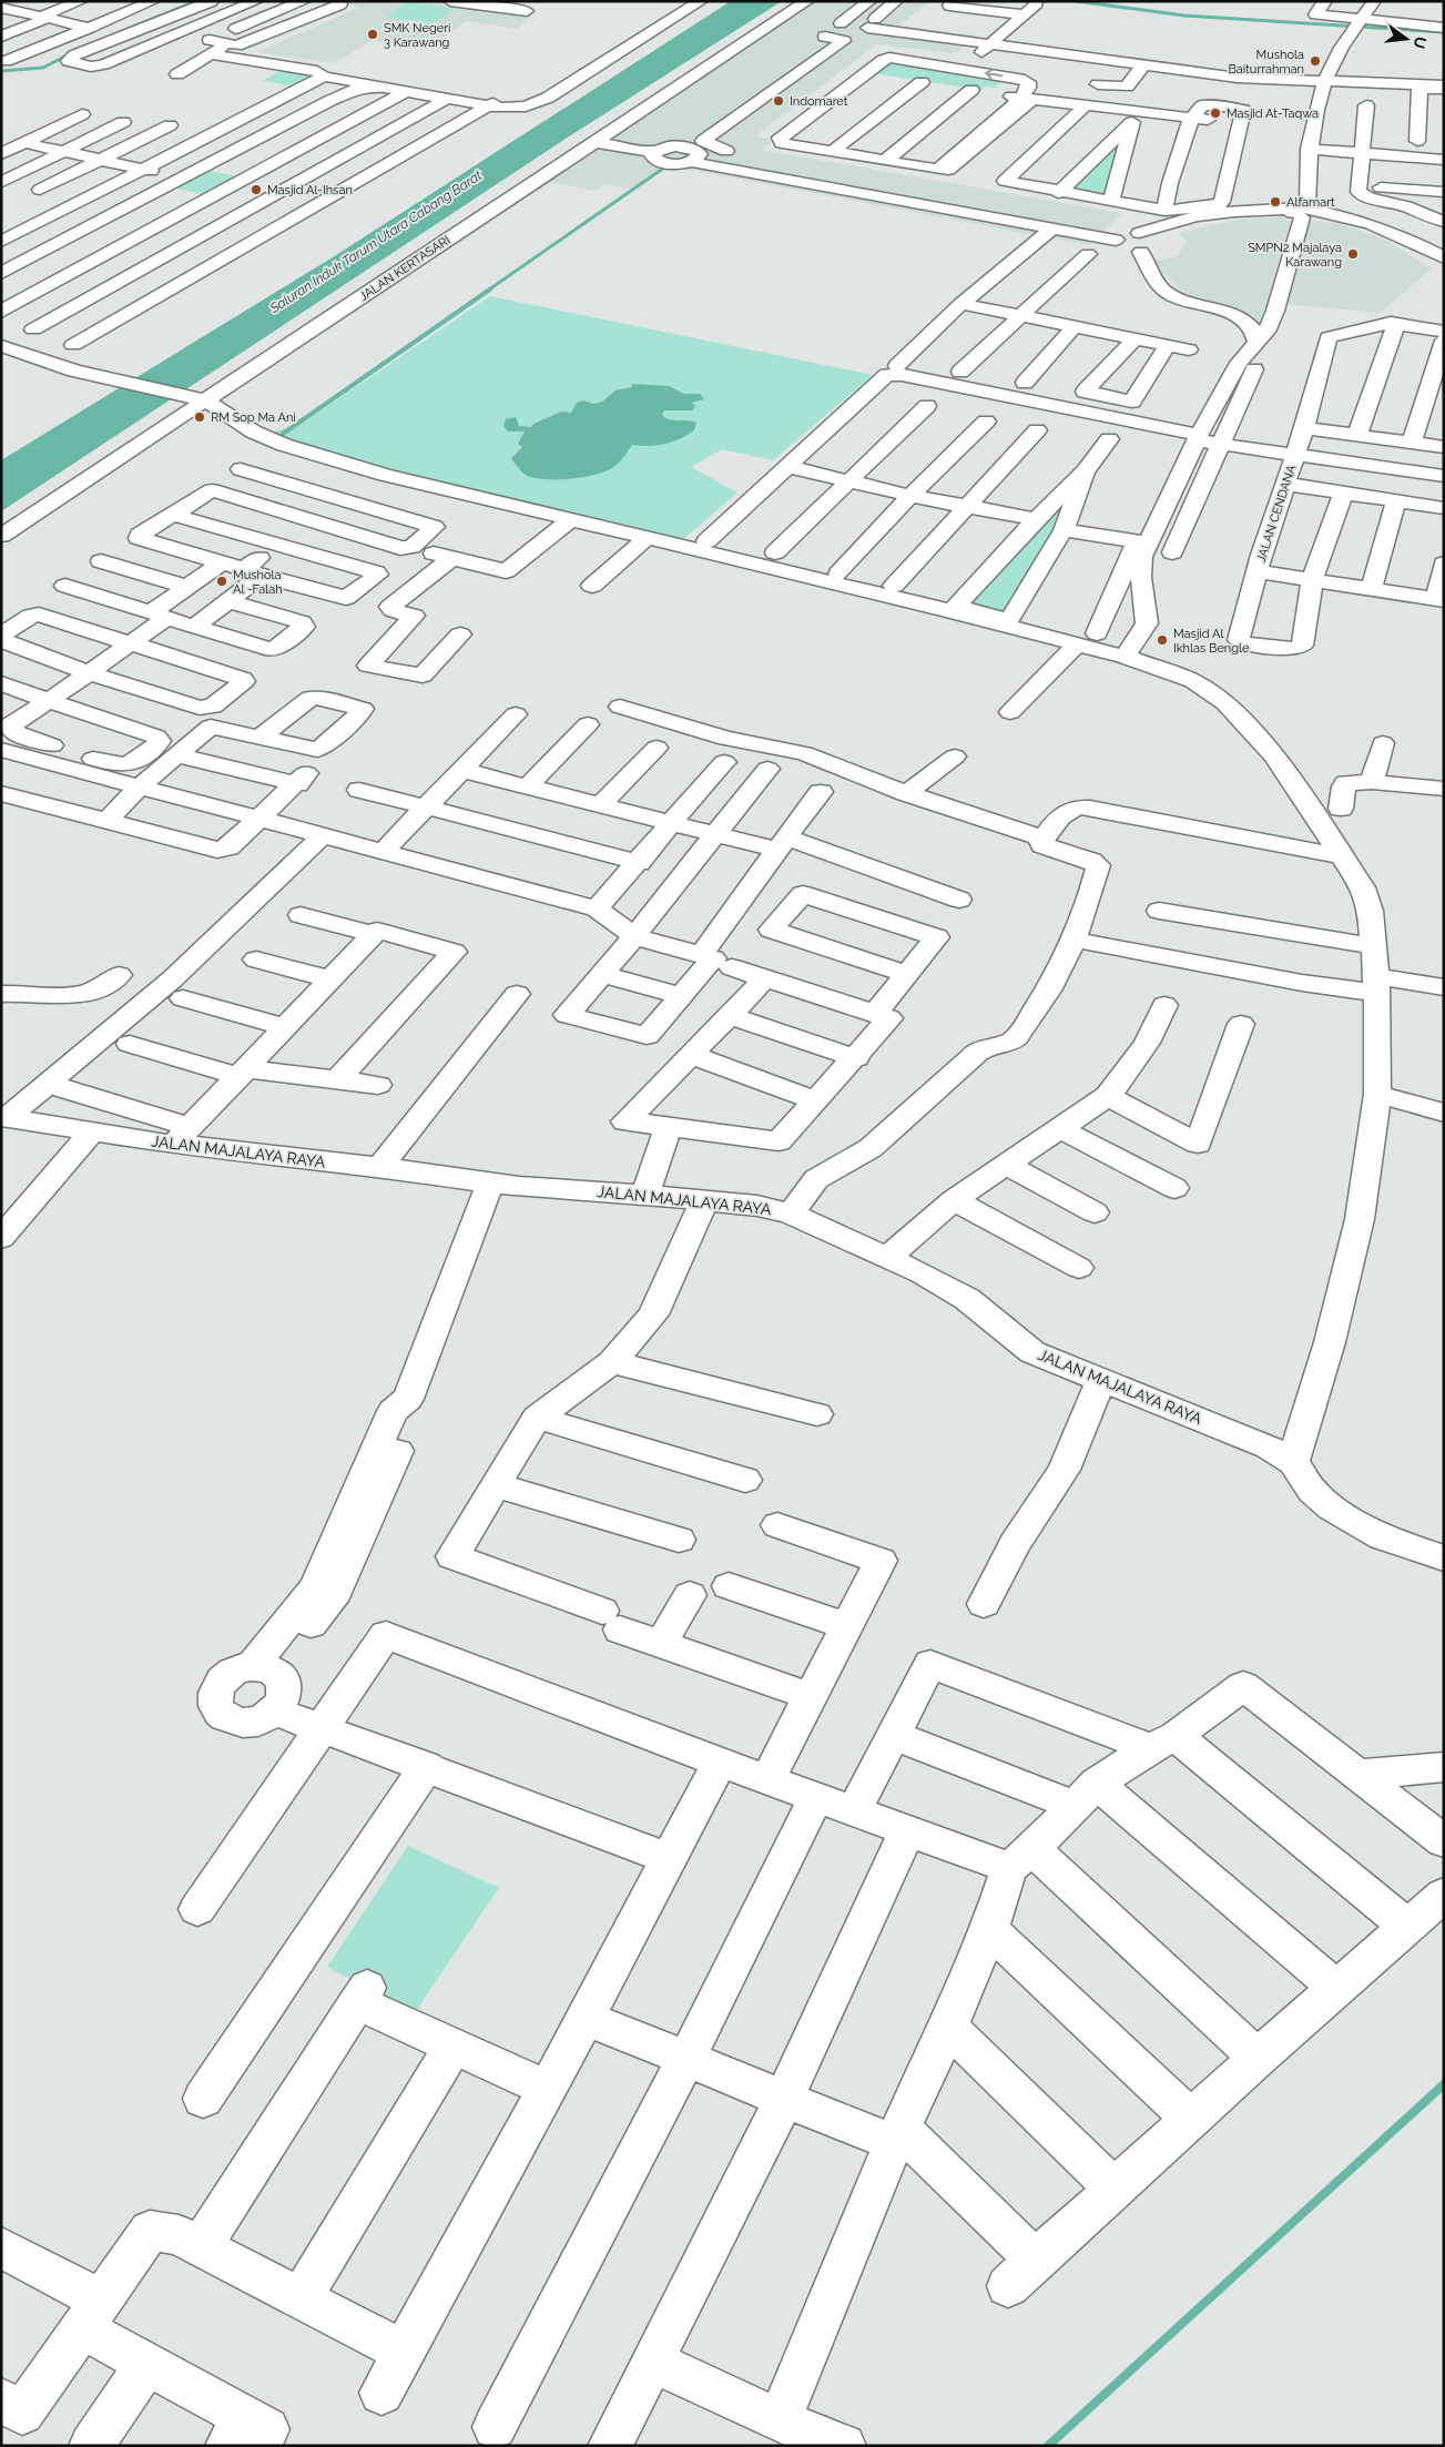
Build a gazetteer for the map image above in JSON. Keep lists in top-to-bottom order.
{
  "streets": {
    "street": ["JALAN KERTASARI", "JALAN CENDANA", "JALAN MAJALAYA RAYA"]
  },
  "water": ["Saluran Induk Tarum Utara Cabang Barat"],
  "places": [
    "SMK Negeri 3 Karawang",
    "Mushola Baiturrahman",
    "Indomaret",
    "Masjid At-Taqwa",
    "Masjid Al-Ihsan",
    "Alfamart",
    "SMPN2 Majalaya Karawang",
    "RM Sop Ma Ani",
    "Mushola Al -Falah",
    "Masjid Al Ikhlas Bengle"
  ],
  "north": "right"
}
